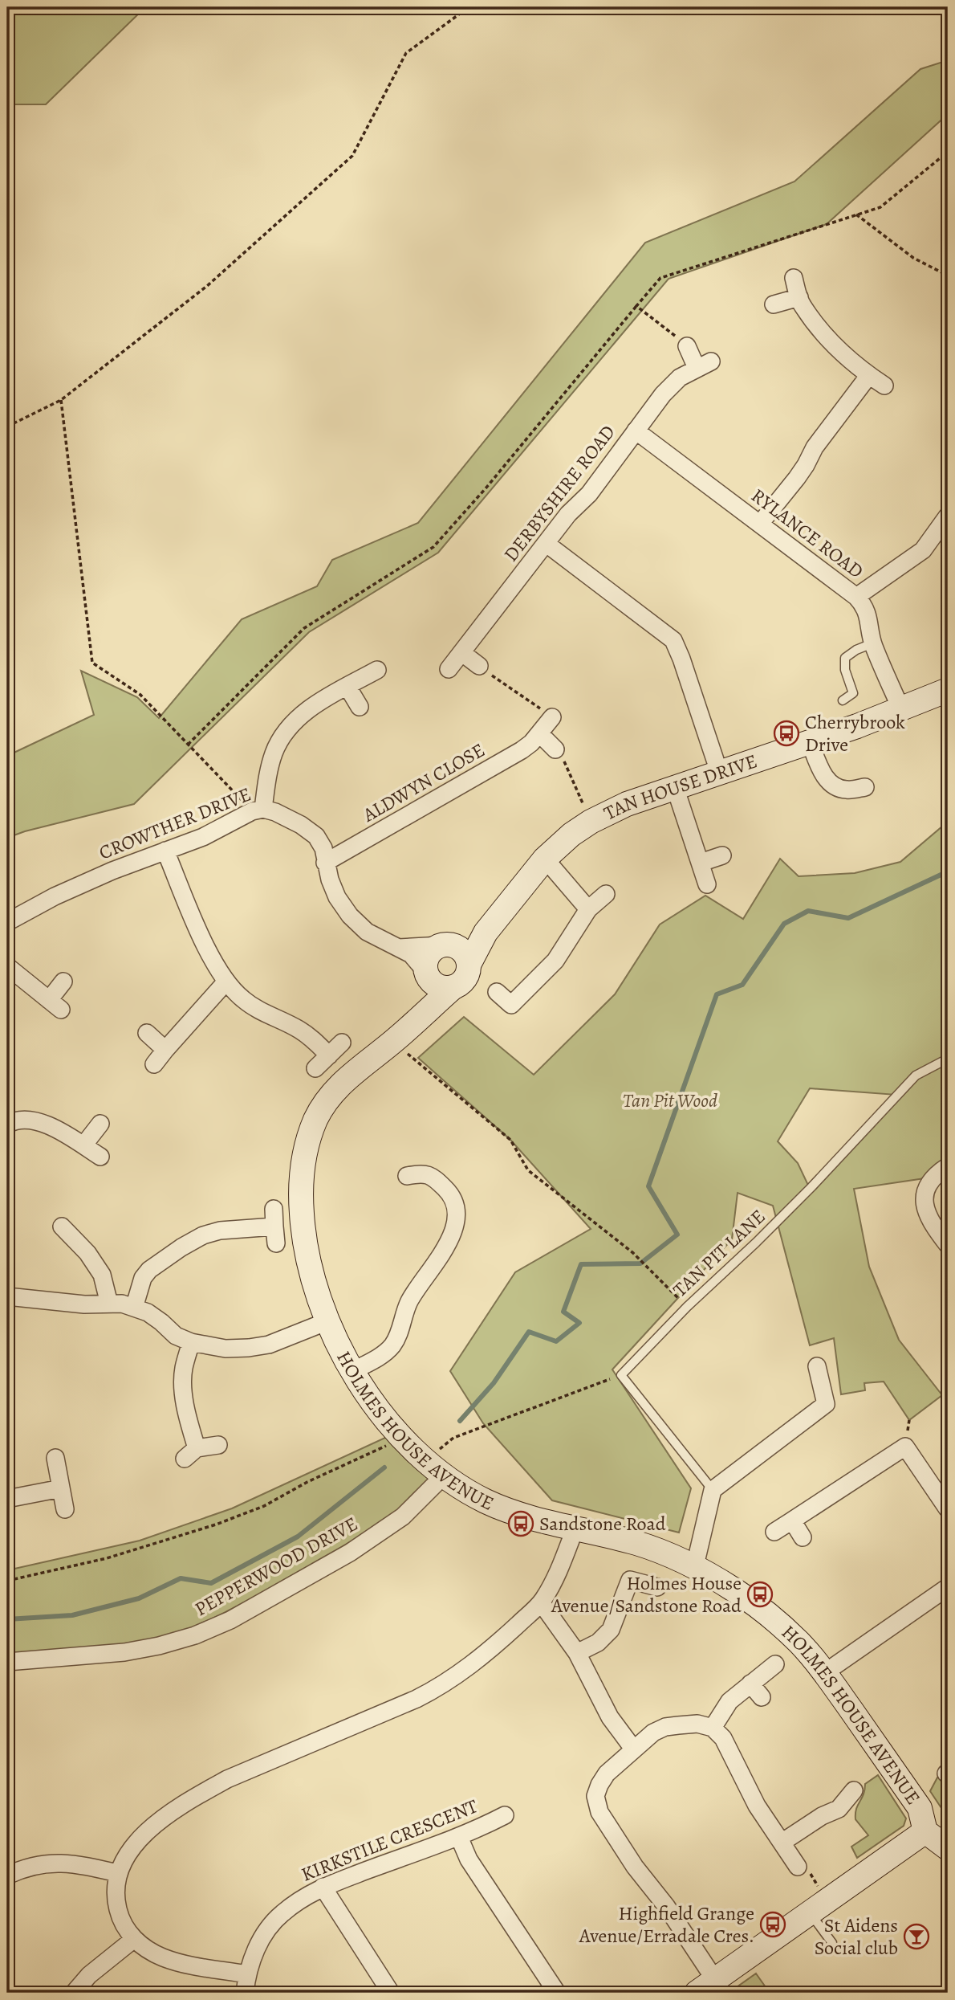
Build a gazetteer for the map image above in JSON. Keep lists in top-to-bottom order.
{
  "streets": {
    "street": [
      "DERBYSHIRE ROAD",
      "RYLANCE ROAD",
      "ALDWYN CLOSE",
      "TAN HOUSE DRIVE",
      "CROWTHER DRIVE",
      "HOLMES HOUSE AVENUE",
      "PEPPERWOOD DRIVE",
      "KIRKSTILE CRESCENT"
    ],
    "lane": ["TAN PIT LANE"]
  },
  "crossings": [
    ["DERBYSHIRE ROAD", "RYLANCE ROAD"],
    ["RYLANCE ROAD", "TAN HOUSE DRIVE"],
    ["ALDWYN CLOSE", "CROWTHER DRIVE"],
    ["TAN HOUSE DRIVE", "CROWTHER DRIVE"],
    ["TAN HOUSE DRIVE", "HOLMES HOUSE AVENUE"],
    ["CROWTHER DRIVE", "HOLMES HOUSE AVENUE"],
    ["HOLMES HOUSE AVENUE", "PEPPERWOOD DRIVE"]
  ],
  "parks": ["Tan Pit Wood"],
  "places": {
    "bus stop": [
      "Cherrybrook Drive",
      "Sandstone Road",
      "Holmes House Avenue/Sandstone Road",
      "Highfield Grange Avenue/Erradale Cres."
    ],
    "bar": ["St Aidens Social club"]
  }
}
